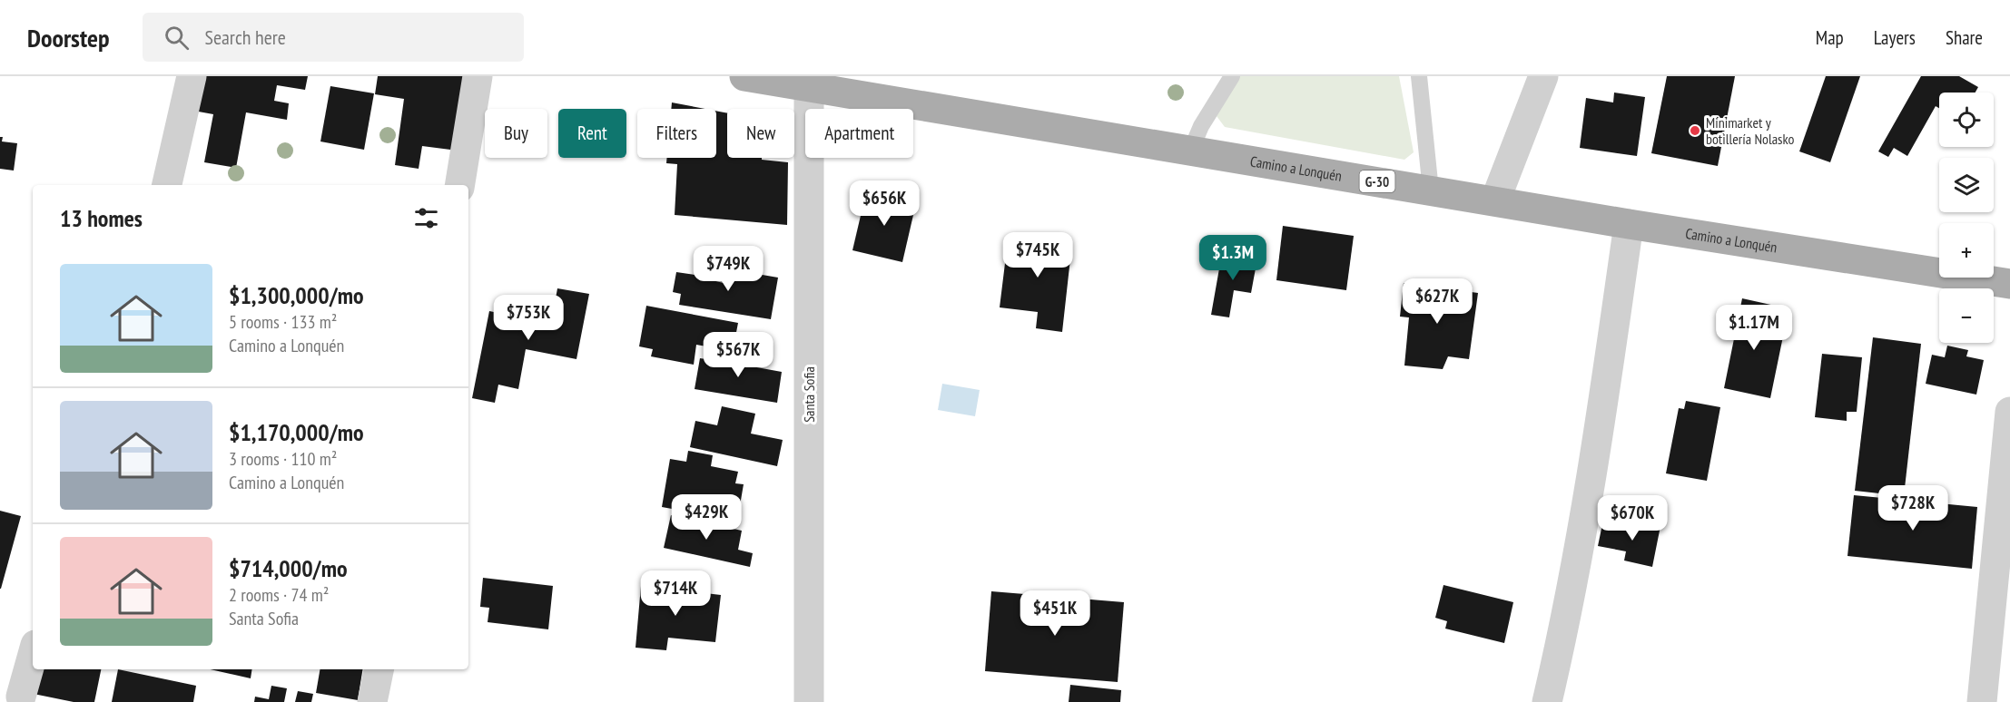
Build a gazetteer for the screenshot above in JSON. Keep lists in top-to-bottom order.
{
  "streets": {
    "main road": ["Camino a Lonquén", "G-30"],
    "street": ["Santa Sofia"]
  },
  "crossings": [
    ["Camino a Lonquén", "Santa Sofia"]
  ],
  "places": ["Minimarket y botillería Nolasko"],
  "page": {
    "header": "Doorstep",
    "search": "Search here",
    "nav": ["Map", "Layers", "Share"],
    "map_buttons": ["+", "−"],
    "chip": [
      "Buy",
      "Rent",
      "Filters",
      "New",
      "Apartment"
    ],
    "price": [
      "$656K",
      "$745K",
      "$1.3M",
      "$749K",
      "$627K",
      "$753K",
      "$1.17M",
      "$567K",
      "$728K",
      "$429K",
      "$670K",
      "$714K",
      "$451K"
    ],
    "heading": "13 homes",
    "list": [
      {
        "name": "$1,300,000/mo",
        "note": "5 rooms · 133 m² · Camino a Lonquén"
      },
      {
        "name": "$1,170,000/mo",
        "note": "3 rooms · 110 m² · Camino a Lonquén"
      },
      {
        "name": "$714,000/mo",
        "note": "2 rooms · 74 m² · Santa Sofia"
      }
    ]
  }
}
